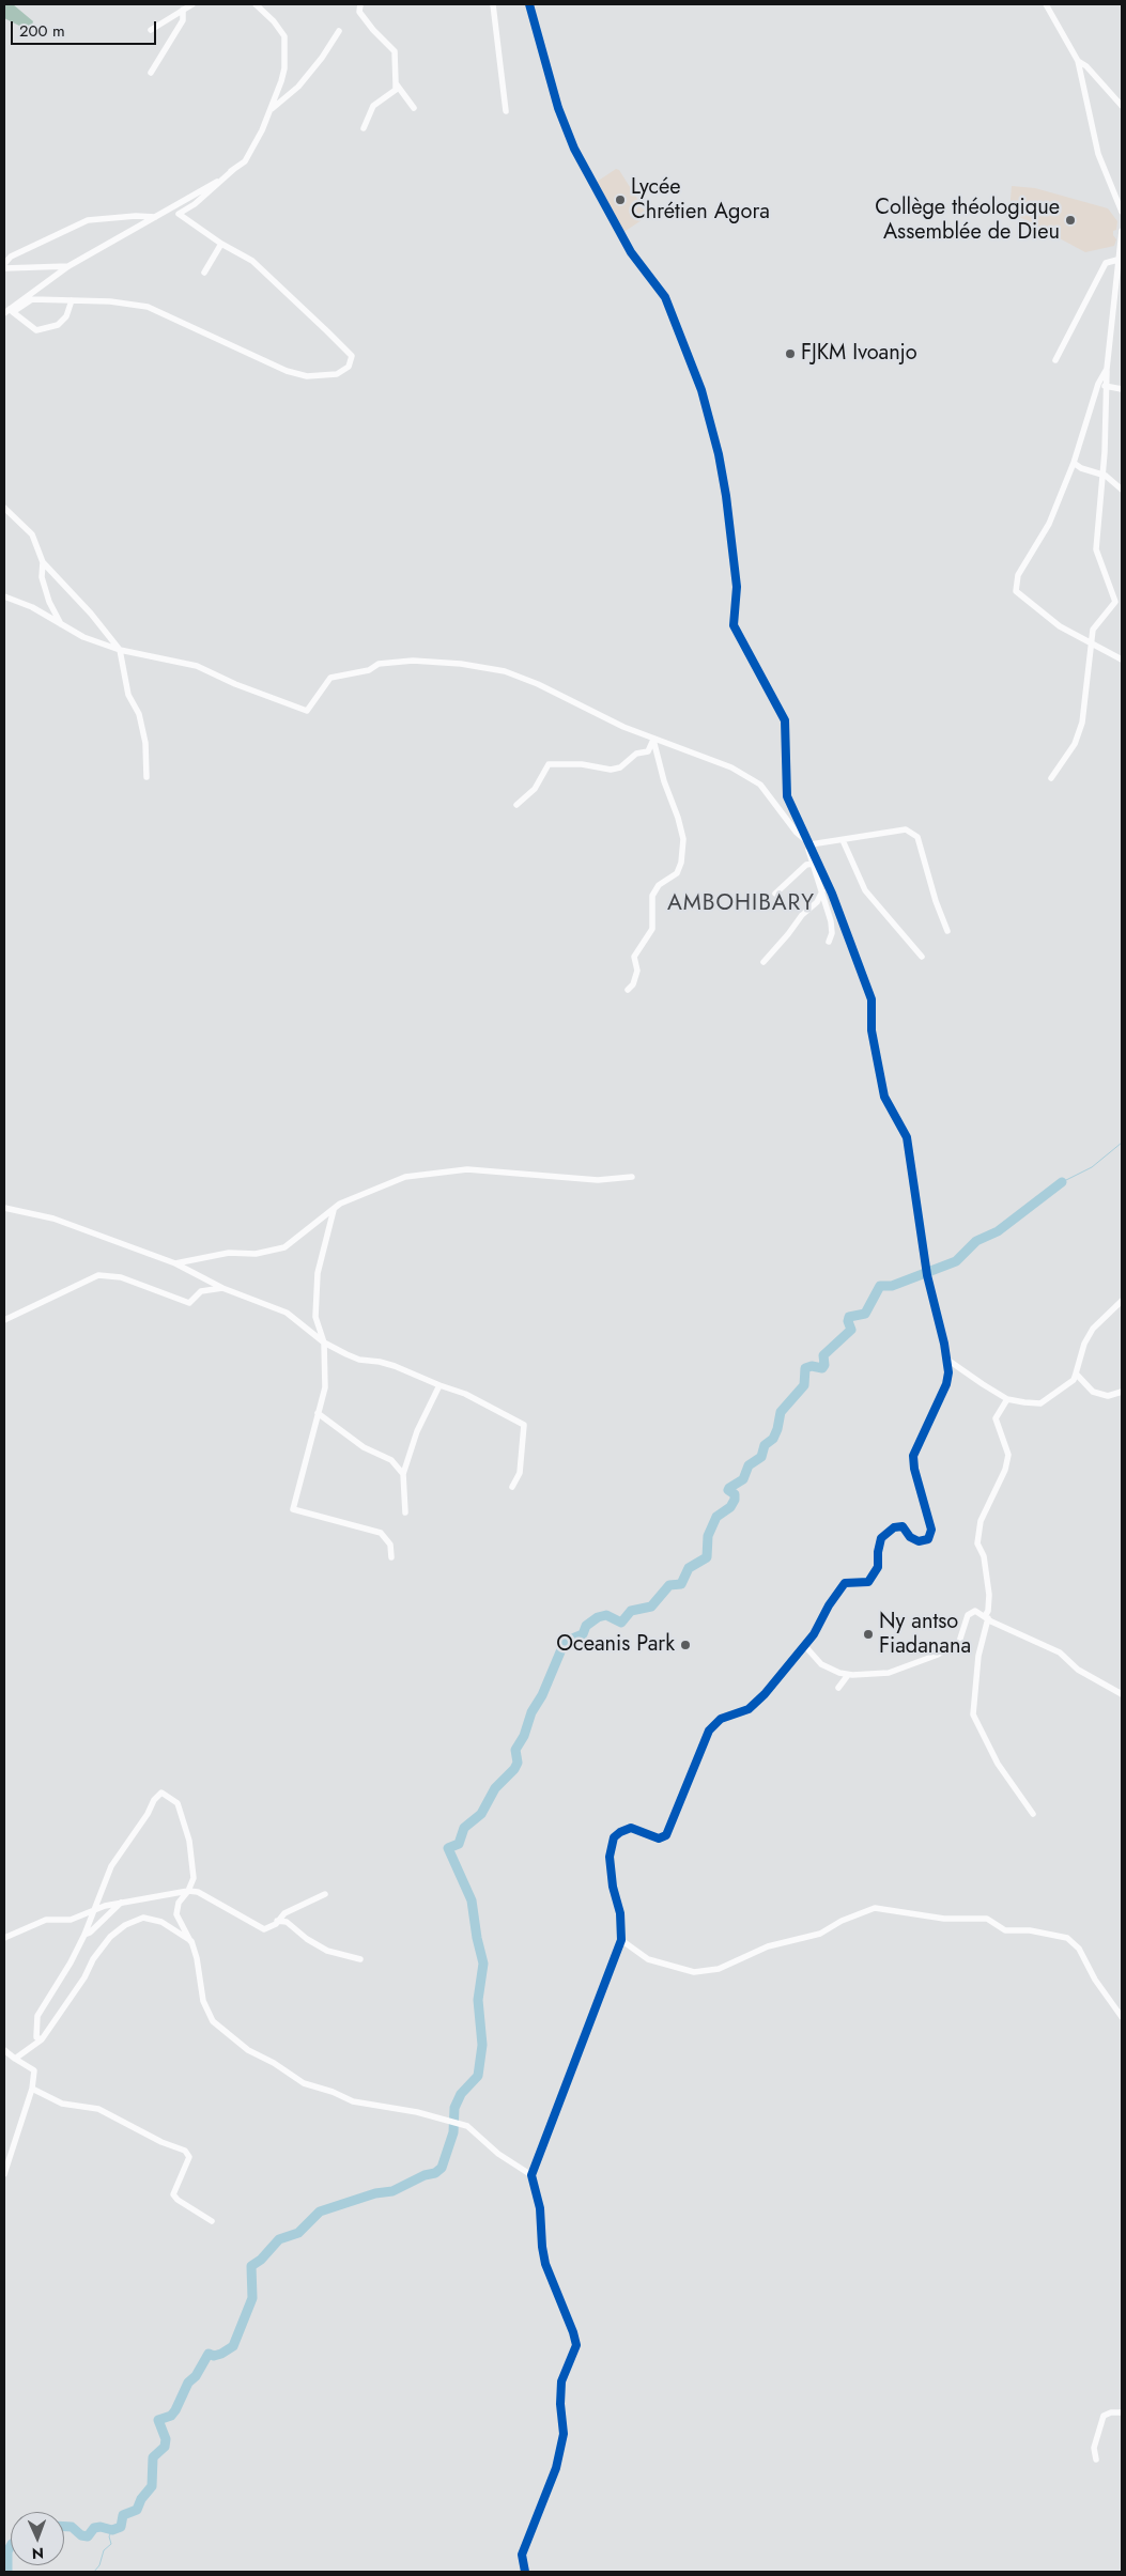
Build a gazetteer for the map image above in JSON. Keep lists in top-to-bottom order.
{
  "districts": ["AMBOHIBARY"],
  "places": [
    "Lycée Chrétien Agora",
    "Collège théologique Assemblée de Dieu",
    "FJKM Ivoanjo",
    "Ny antso Fiadanana",
    "Oceanis Park"
  ],
  "scale_bar": "200 m",
  "north": "bottom"
}
